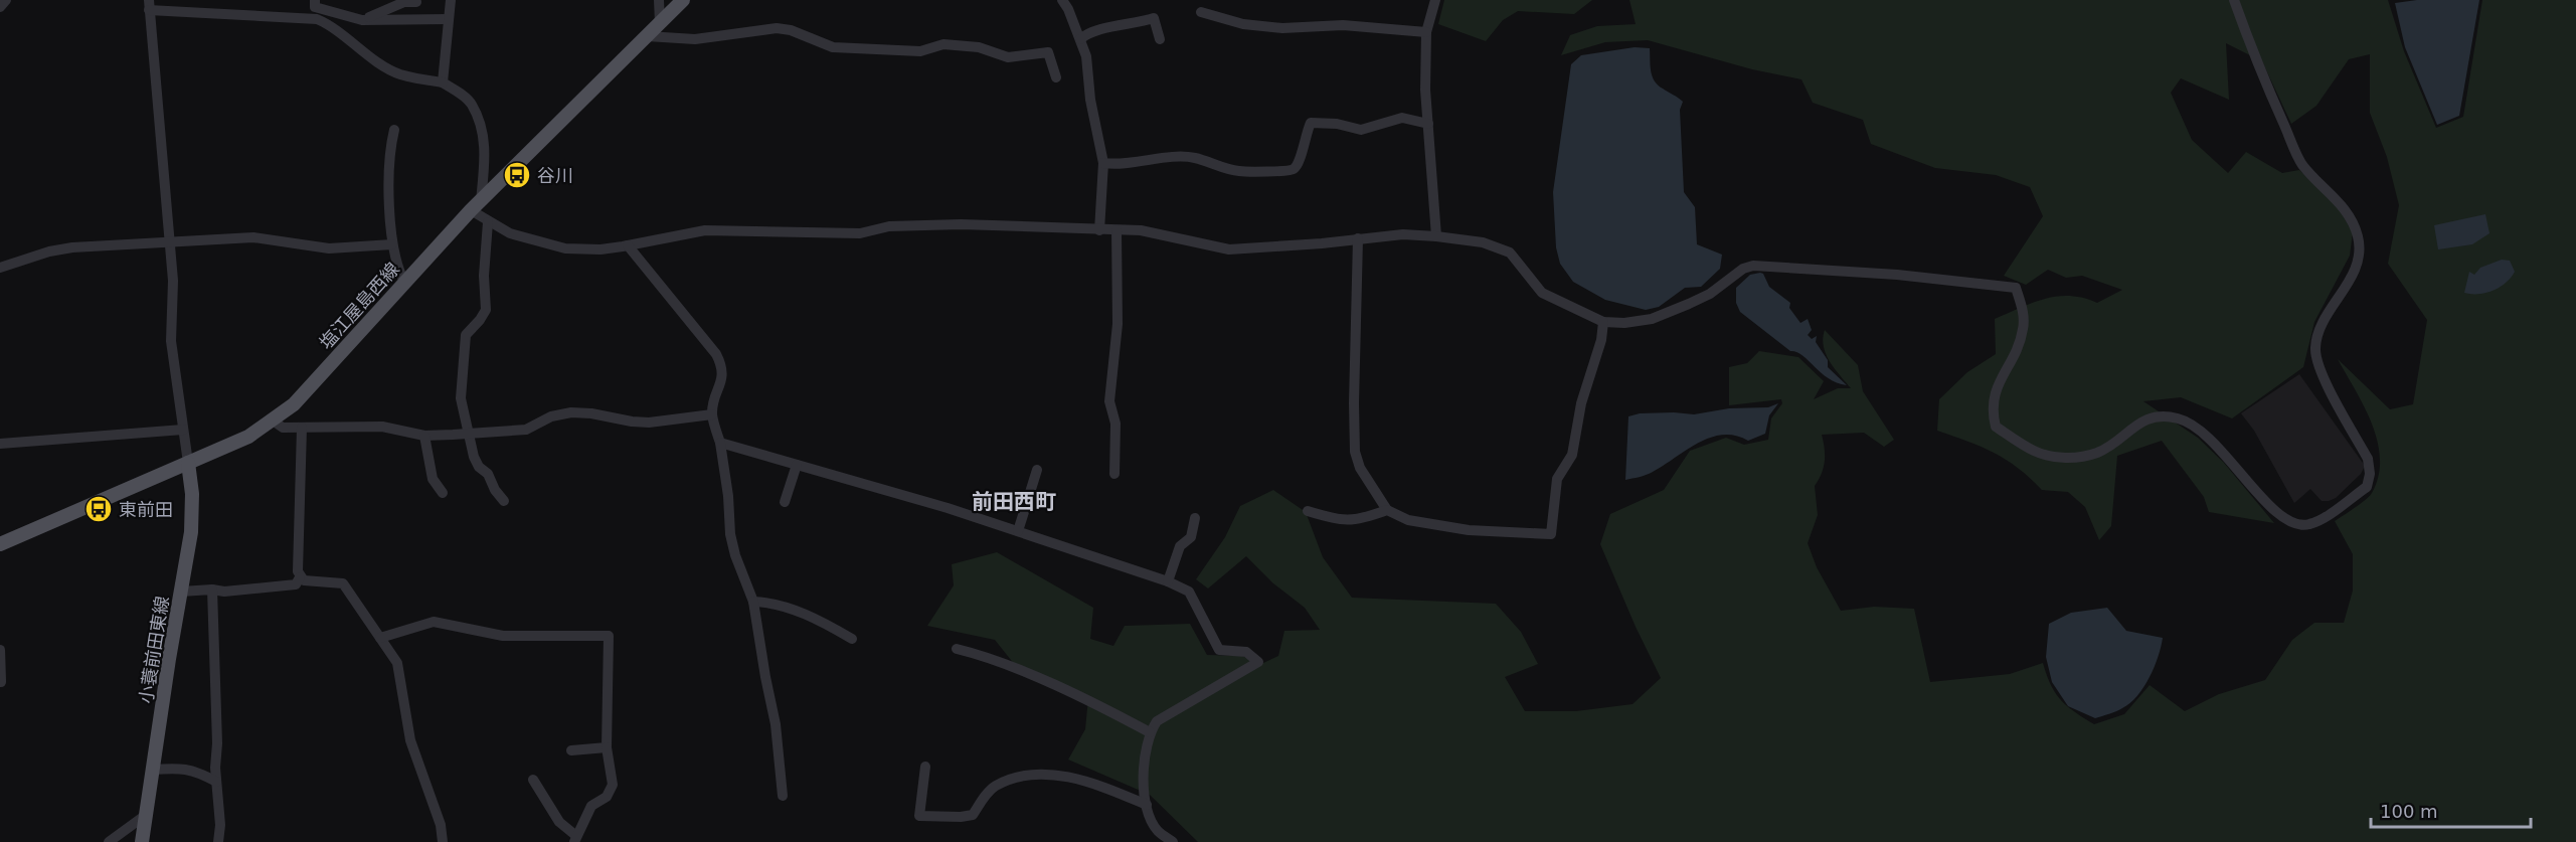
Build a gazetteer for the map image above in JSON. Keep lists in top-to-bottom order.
{
  "streets": {
    "main road": ["塩江屋島西線", "小蓑前田東線"]
  },
  "crossings": [
    ["塩江屋島西線", "小蓑前田東線"]
  ],
  "districts": ["前田西町"],
  "places": {
    "bus stop": ["谷川", "東前田"]
  },
  "scale_bar": "100 m"
}
